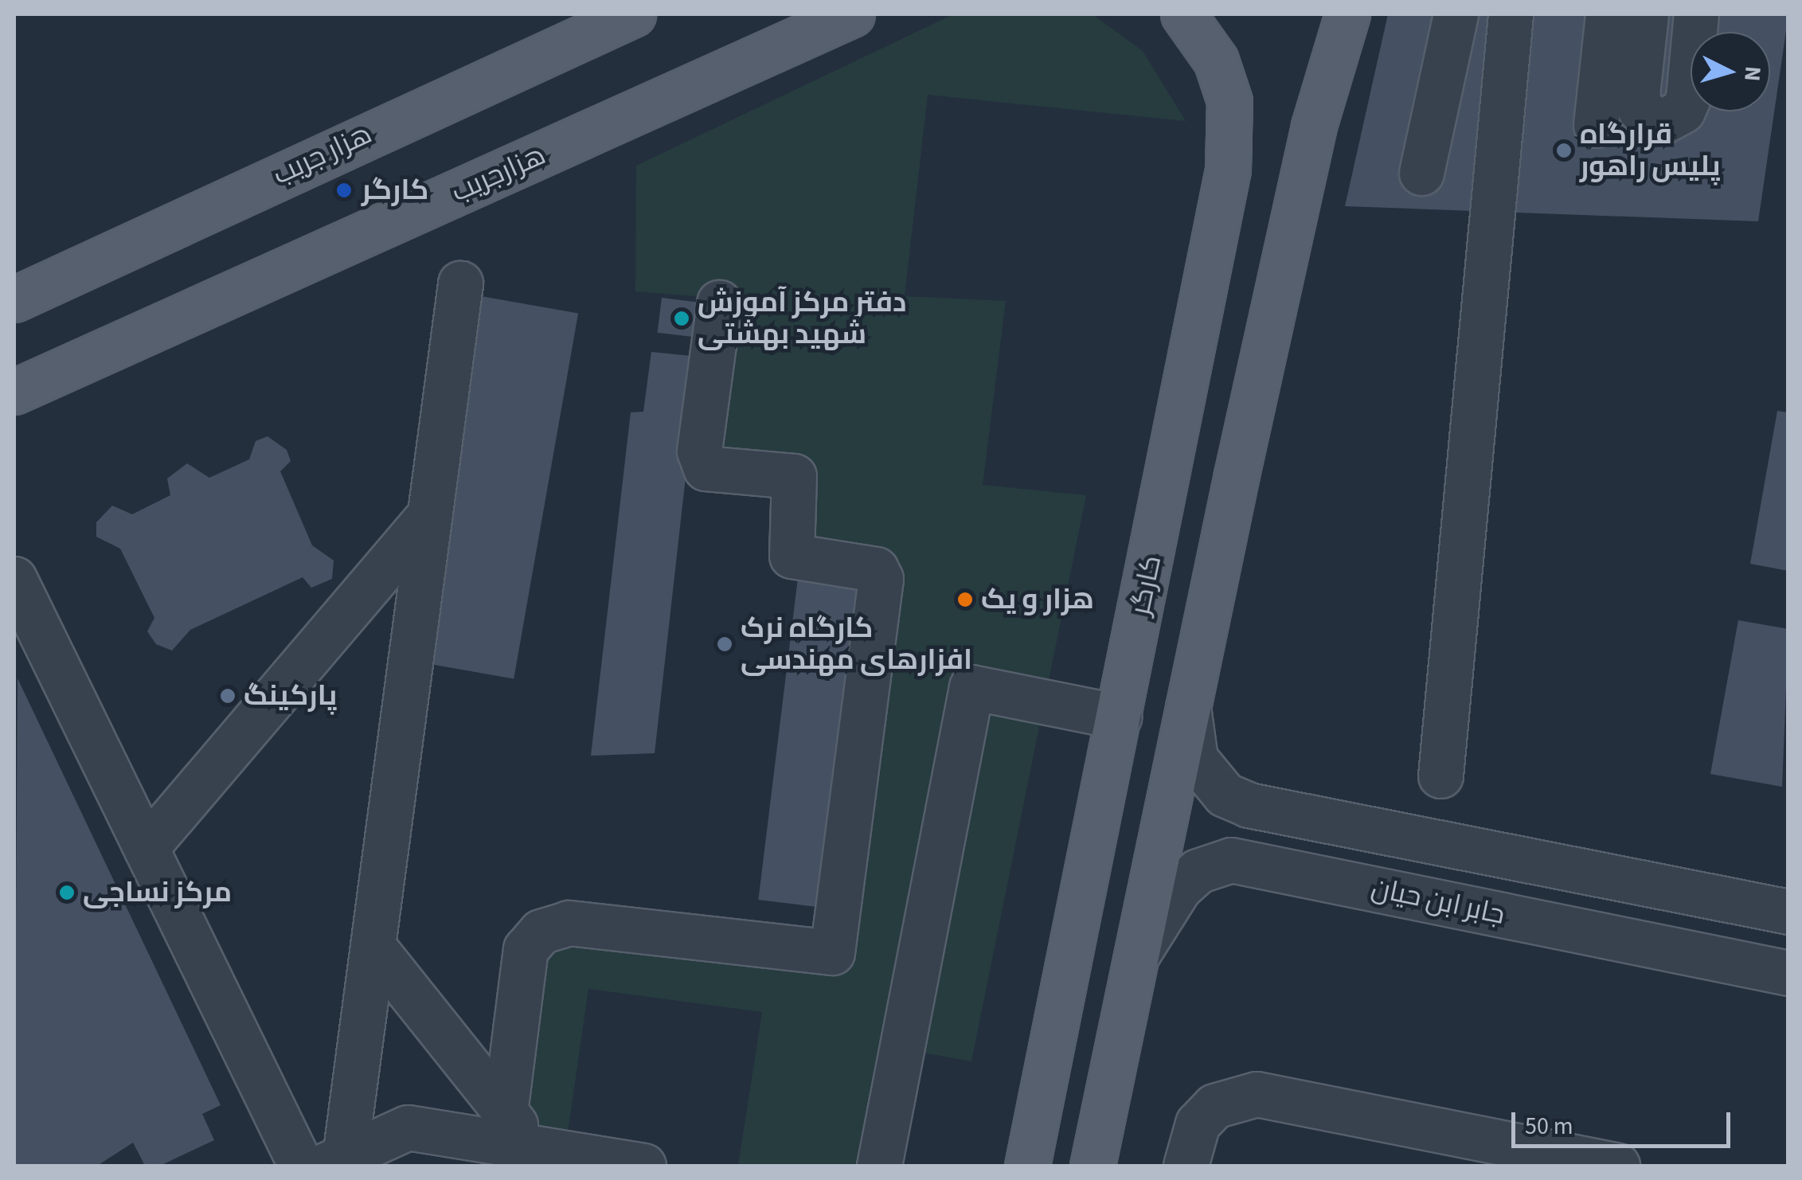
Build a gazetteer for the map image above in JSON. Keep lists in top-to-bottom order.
{
  "streets": {
    "main road": ["هزار جریب", "هزارجریب", "کارگر"],
    "street": ["جابر ابن حیان"]
  },
  "places": [
    "قرارگاه پلیس راهور",
    "کارگر",
    "دفتر مرکز آموزش شهید بهشتی",
    "هزار و یک",
    "کارگاه نرک افزارهای مهندسی",
    "پارکینگ",
    "مرکز نساجی"
  ],
  "scale_bar": "50 m",
  "north": "right"
}
